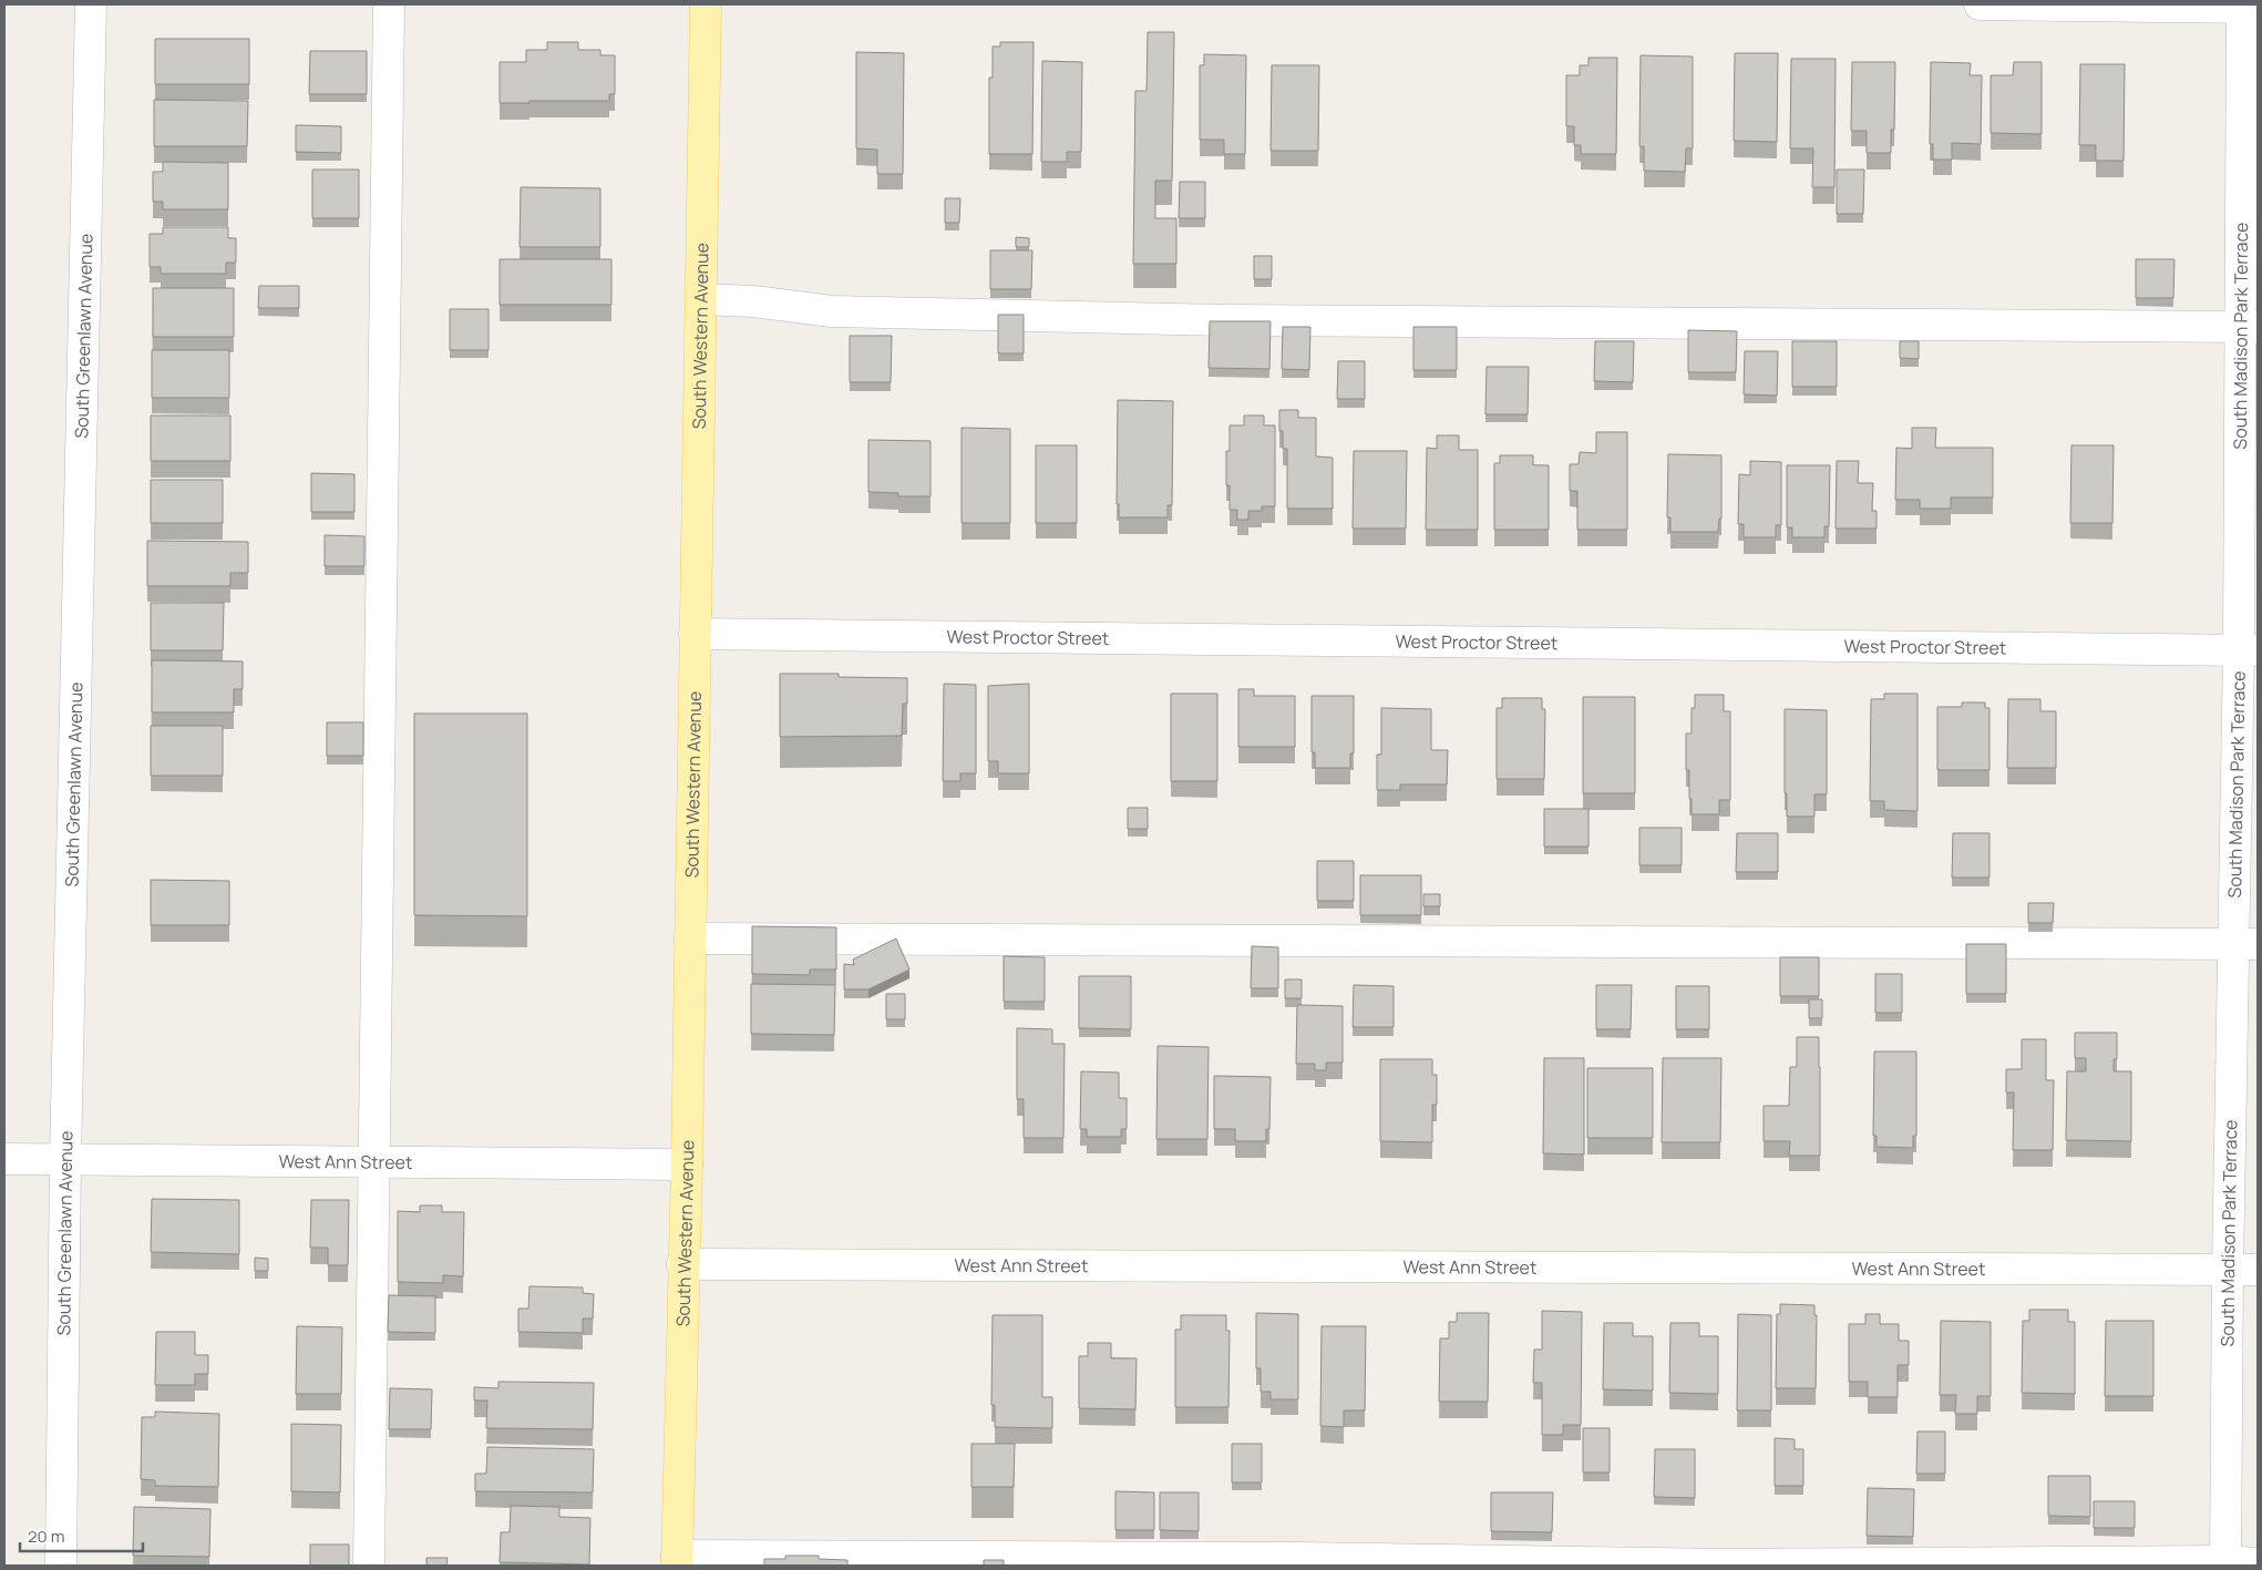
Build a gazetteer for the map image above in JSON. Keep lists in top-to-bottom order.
{
  "streets": {
    "main road": ["South Western Avenue"],
    "street": [
      "South Greenlawn Avenue",
      "South Madison Park Terrace",
      "West Proctor Street",
      "West Ann Street"
    ]
  },
  "crossings": [
    ["South Greenlawn Avenue", "West Ann Street"],
    ["South Western Avenue", "West Proctor Street"],
    ["South Western Avenue", "West Ann Street"],
    ["South Madison Park Terrace", "West Proctor Street"],
    ["South Madison Park Terrace", "West Ann Street"]
  ],
  "scale_bar": "20 m"
}
